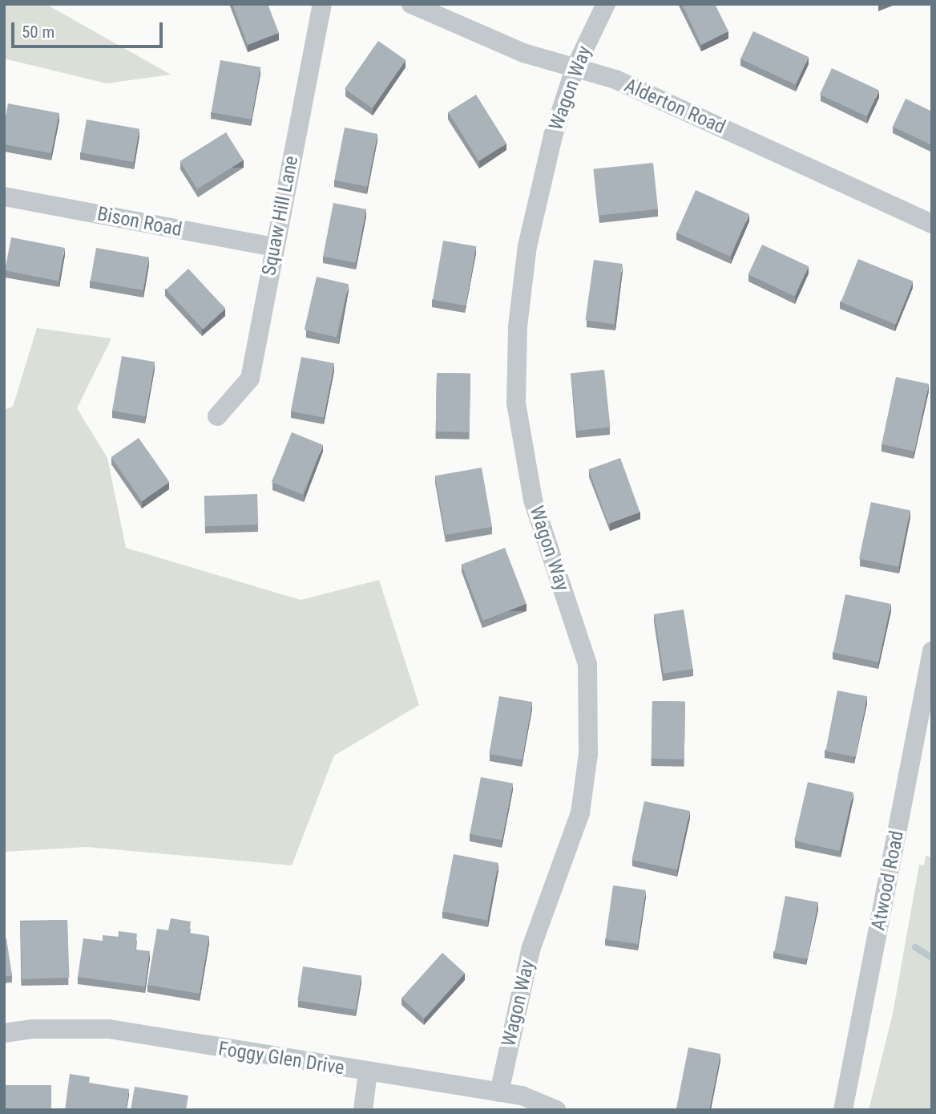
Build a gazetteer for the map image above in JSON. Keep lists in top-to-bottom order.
{
  "streets": {
    "street": [
      "Wagon Way",
      "Alderton Road",
      "Squaw Hill Lane",
      "Bison Road",
      "Atwood Road",
      "Foggy Glen Drive"
    ]
  },
  "crossings": [
    ["Wagon Way", "Alderton Road"],
    ["Wagon Way", "Foggy Glen Drive"],
    ["Squaw Hill Lane", "Bison Road"]
  ],
  "scale_bar": "50 m"
}
